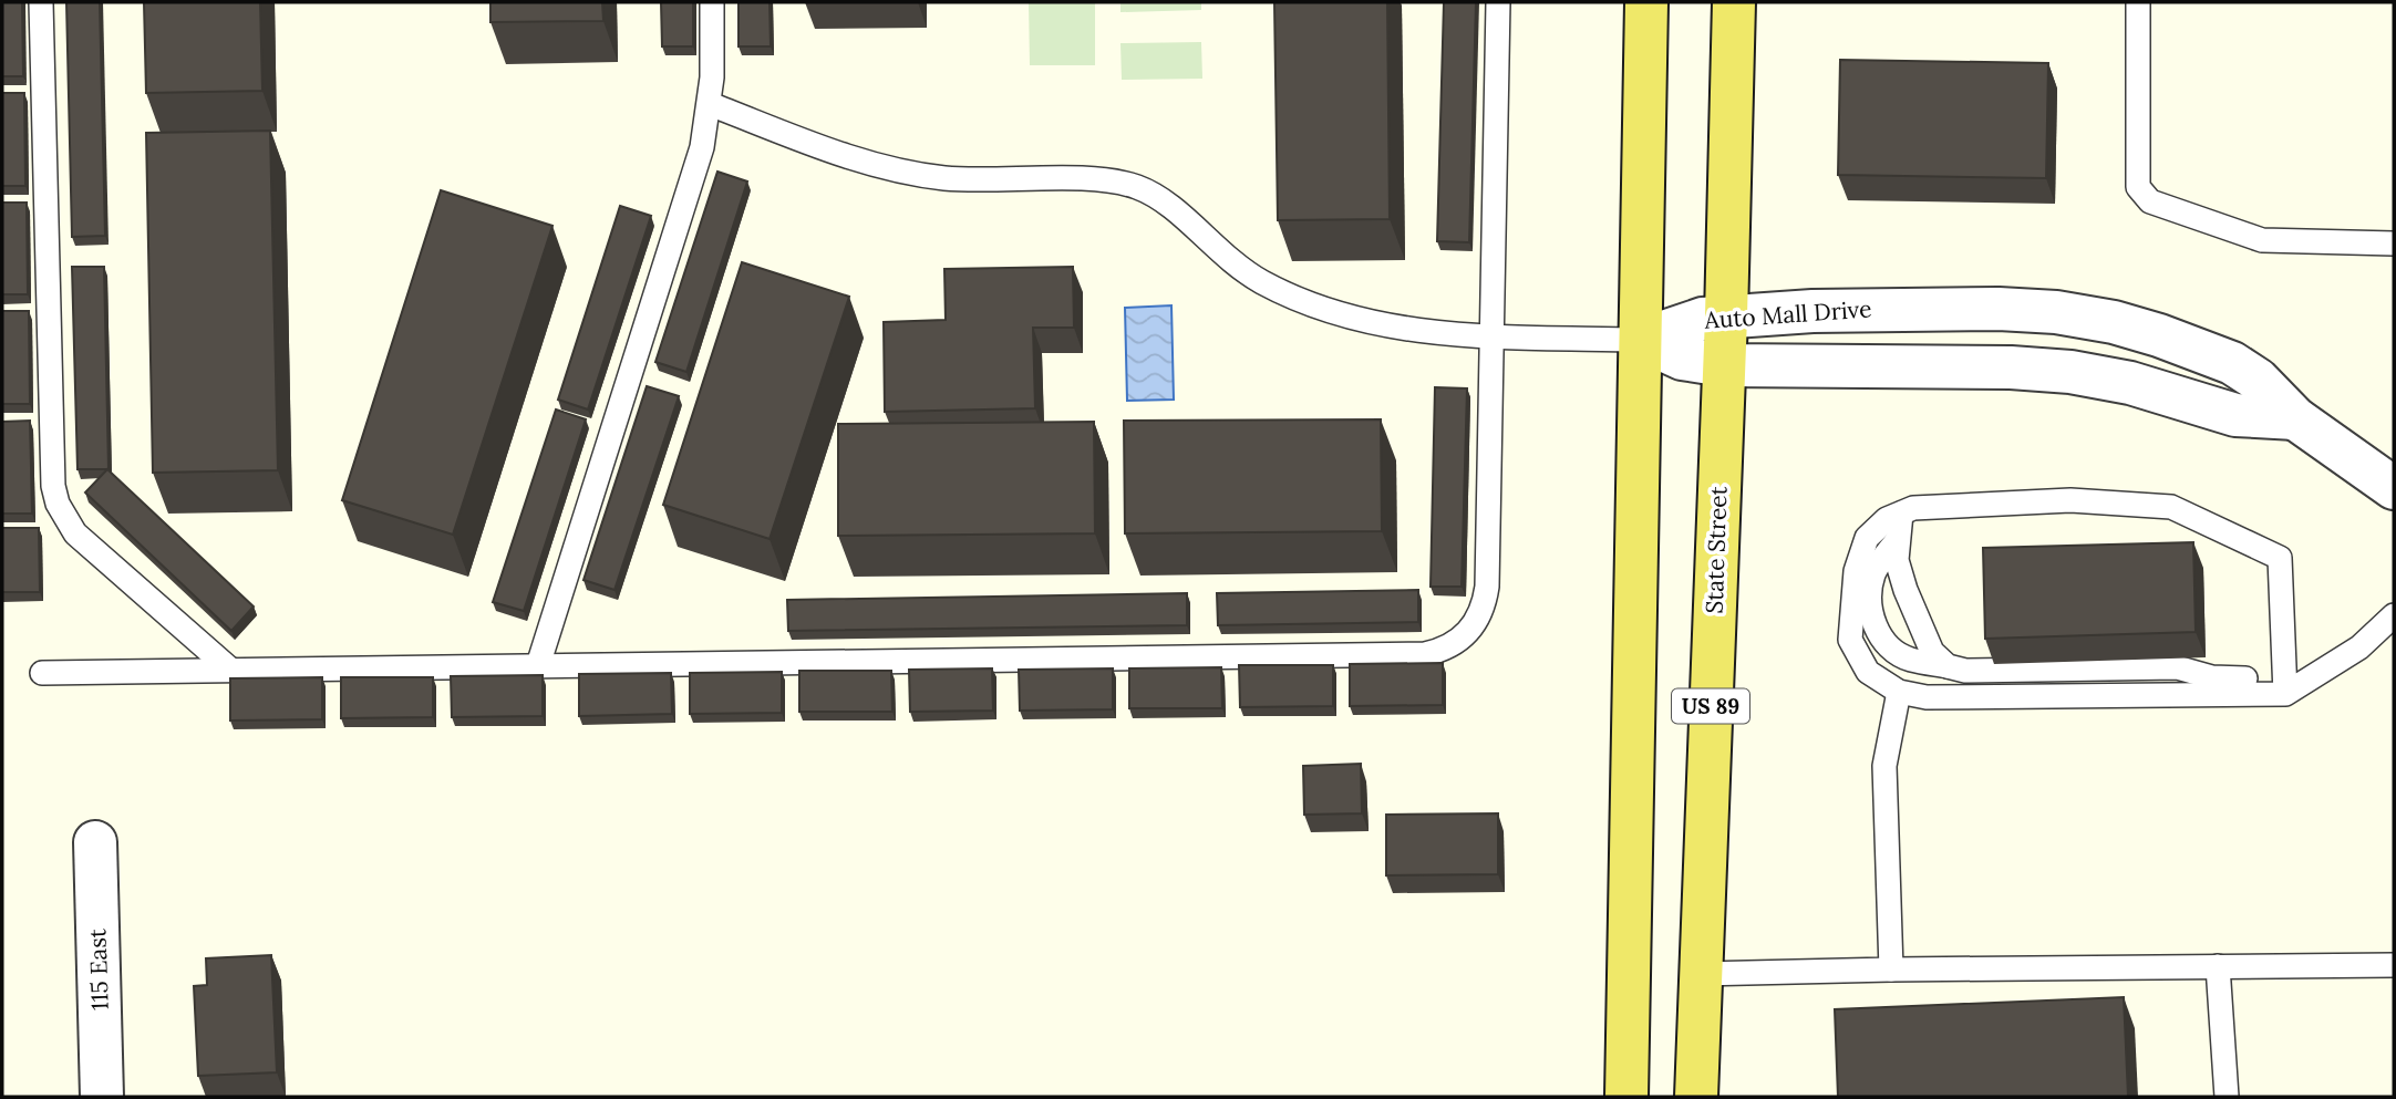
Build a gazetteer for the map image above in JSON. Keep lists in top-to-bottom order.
{
  "streets": {
    "main road": ["State Street", "US 89"],
    "street": ["Auto Mall Drive", "115 East"]
  },
  "crossings": [
    ["Auto Mall Drive", "State Street"]
  ]
}
